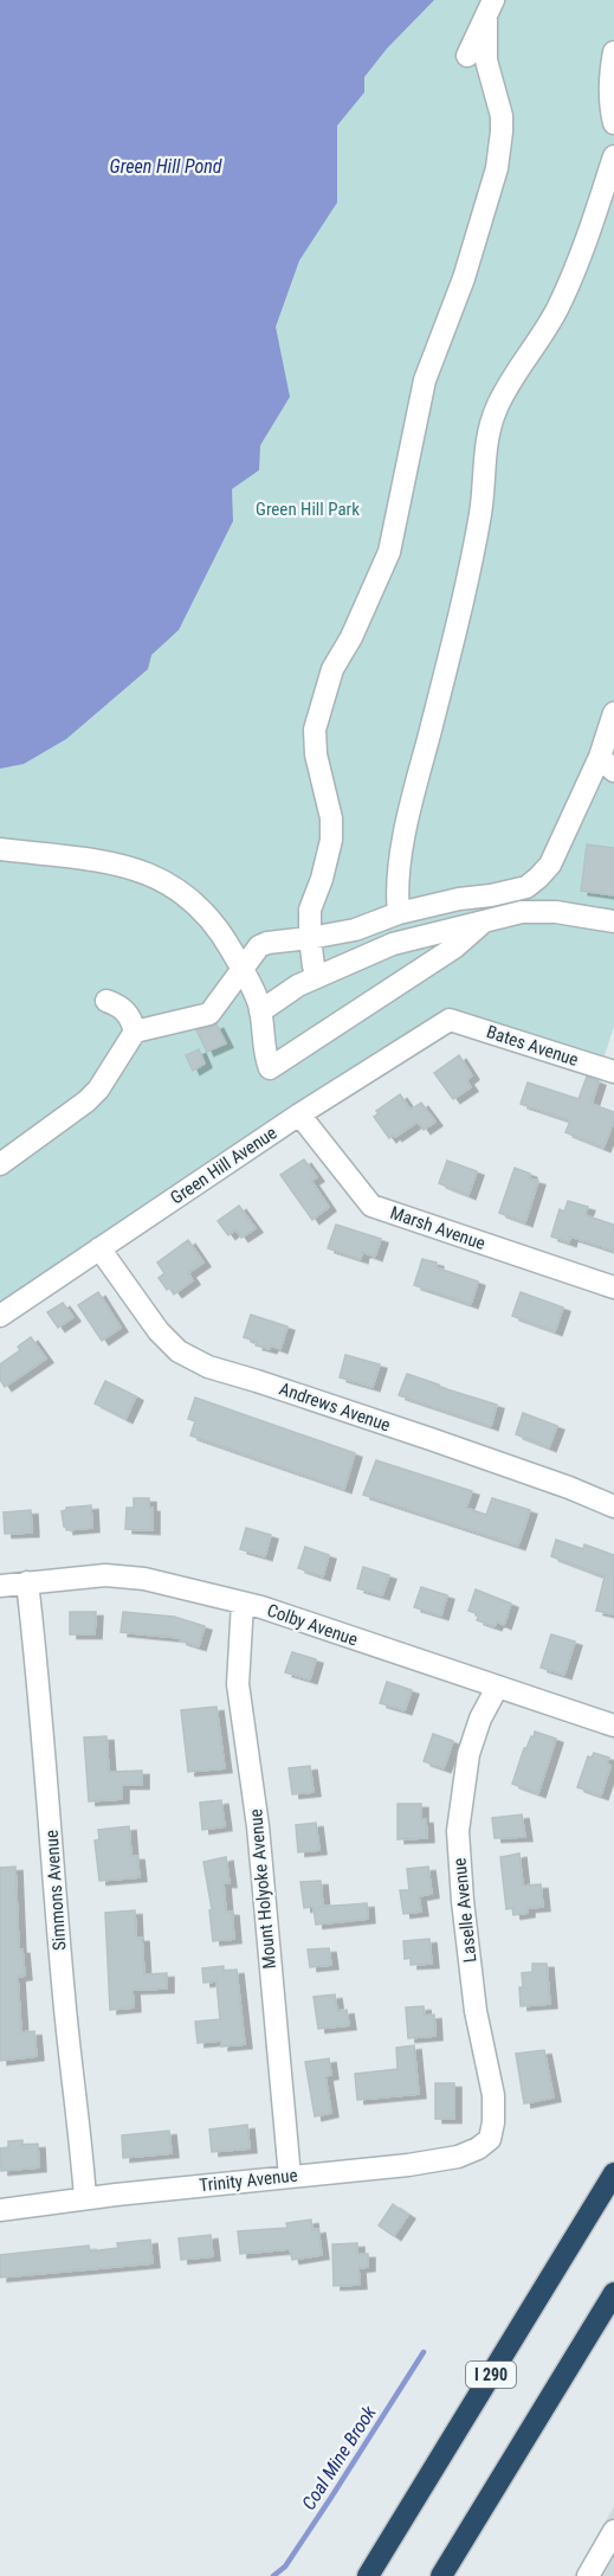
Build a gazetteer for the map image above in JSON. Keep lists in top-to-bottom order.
{
  "streets": {
    "highway": ["I 290"],
    "street": [
      "Bates Avenue",
      "Green Hill Avenue",
      "Marsh Avenue",
      "Andrews Avenue",
      "Colby Avenue",
      "Mount Holyoke Avenue",
      "Simmons Avenue",
      "Laselle Avenue",
      "Trinity Avenue"
    ]
  },
  "crossings": [
    ["Bates Avenue", "Green Hill Avenue"],
    ["Green Hill Avenue", "Marsh Avenue"],
    ["Green Hill Avenue", "Andrews Avenue"],
    ["Colby Avenue", "Mount Holyoke Avenue"],
    ["Colby Avenue", "Simmons Avenue"],
    ["Colby Avenue", "Laselle Avenue"],
    ["Mount Holyoke Avenue", "Trinity Avenue"],
    ["Simmons Avenue", "Trinity Avenue"],
    ["Laselle Avenue", "Trinity Avenue"]
  ],
  "water": ["Green Hill Pond", "Coal Mine Brook"],
  "parks": ["Green Hill Park"]
}
